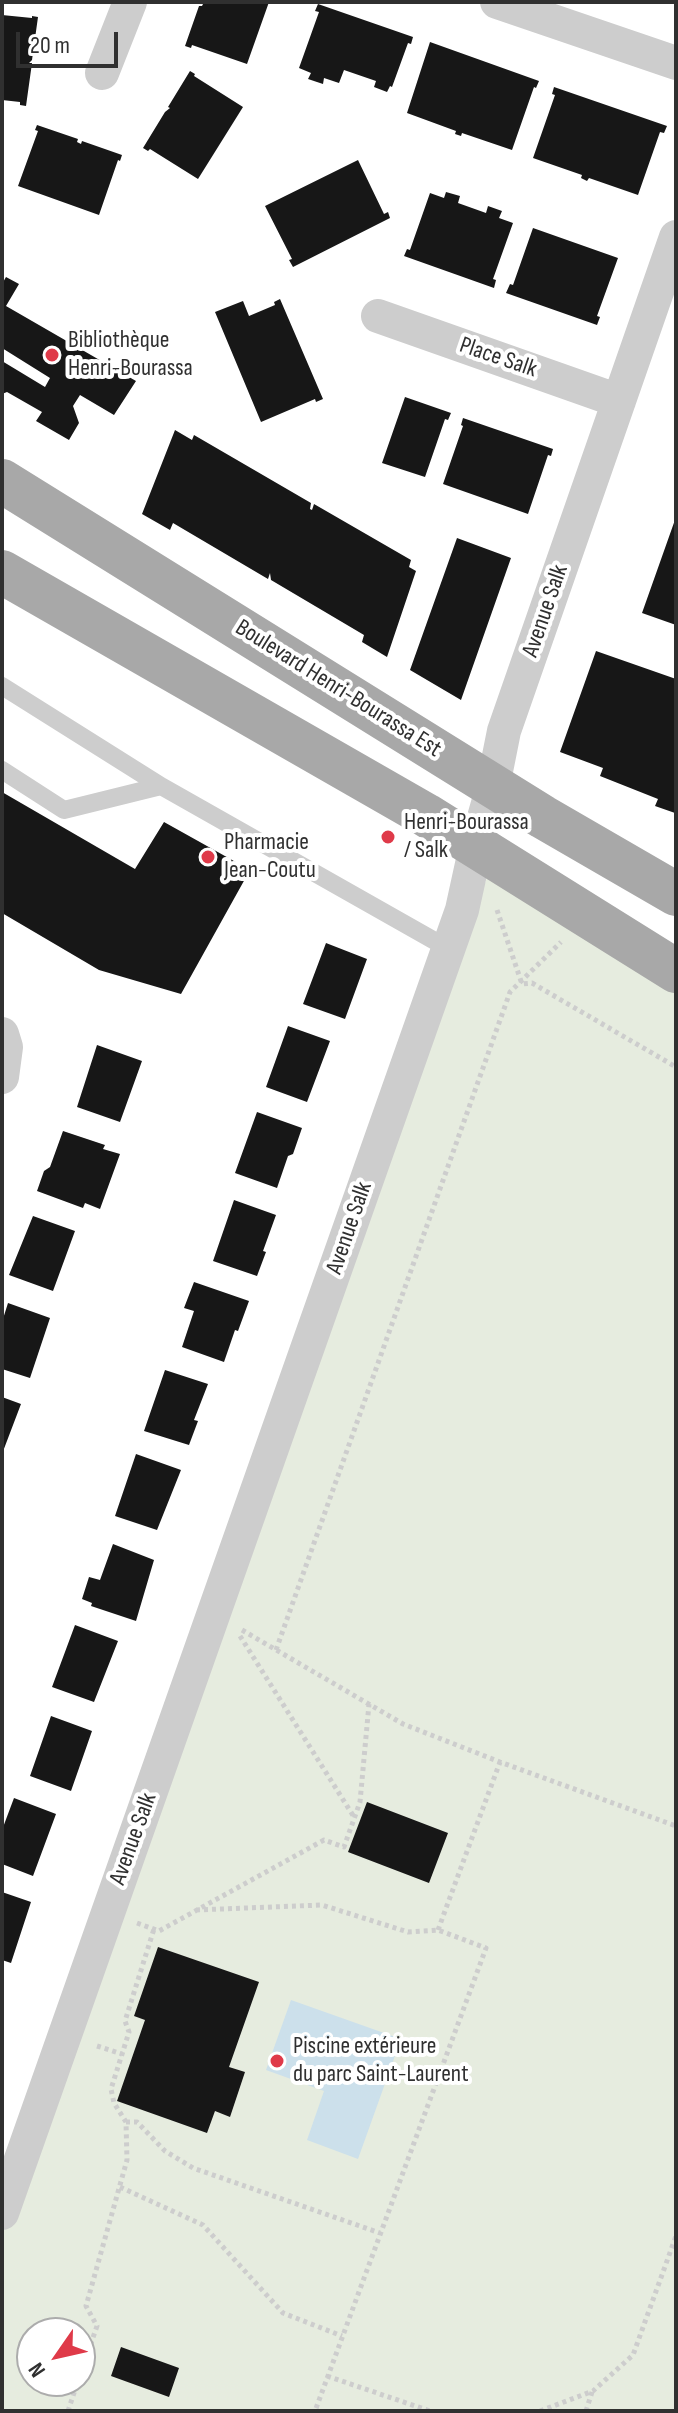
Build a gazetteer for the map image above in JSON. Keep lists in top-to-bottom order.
{
  "streets": {
    "main road": ["Boulevard Henri-Bourassa Est"],
    "street": ["Place Salk", "Avenue Salk"]
  },
  "crossings": [
    ["Place Salk", "Avenue Salk"],
    ["Avenue Salk", "Boulevard Henri-Bourassa Est"]
  ],
  "places": [
    "Bibliothèque Henri-Bourassa",
    "Henri-Bourassa / Salk",
    "Pharmacie Jean-Coutu",
    "Piscine extérieure du parc Saint-Laurent"
  ],
  "scale_bar": "20 m",
  "north": "bottom left"
}
